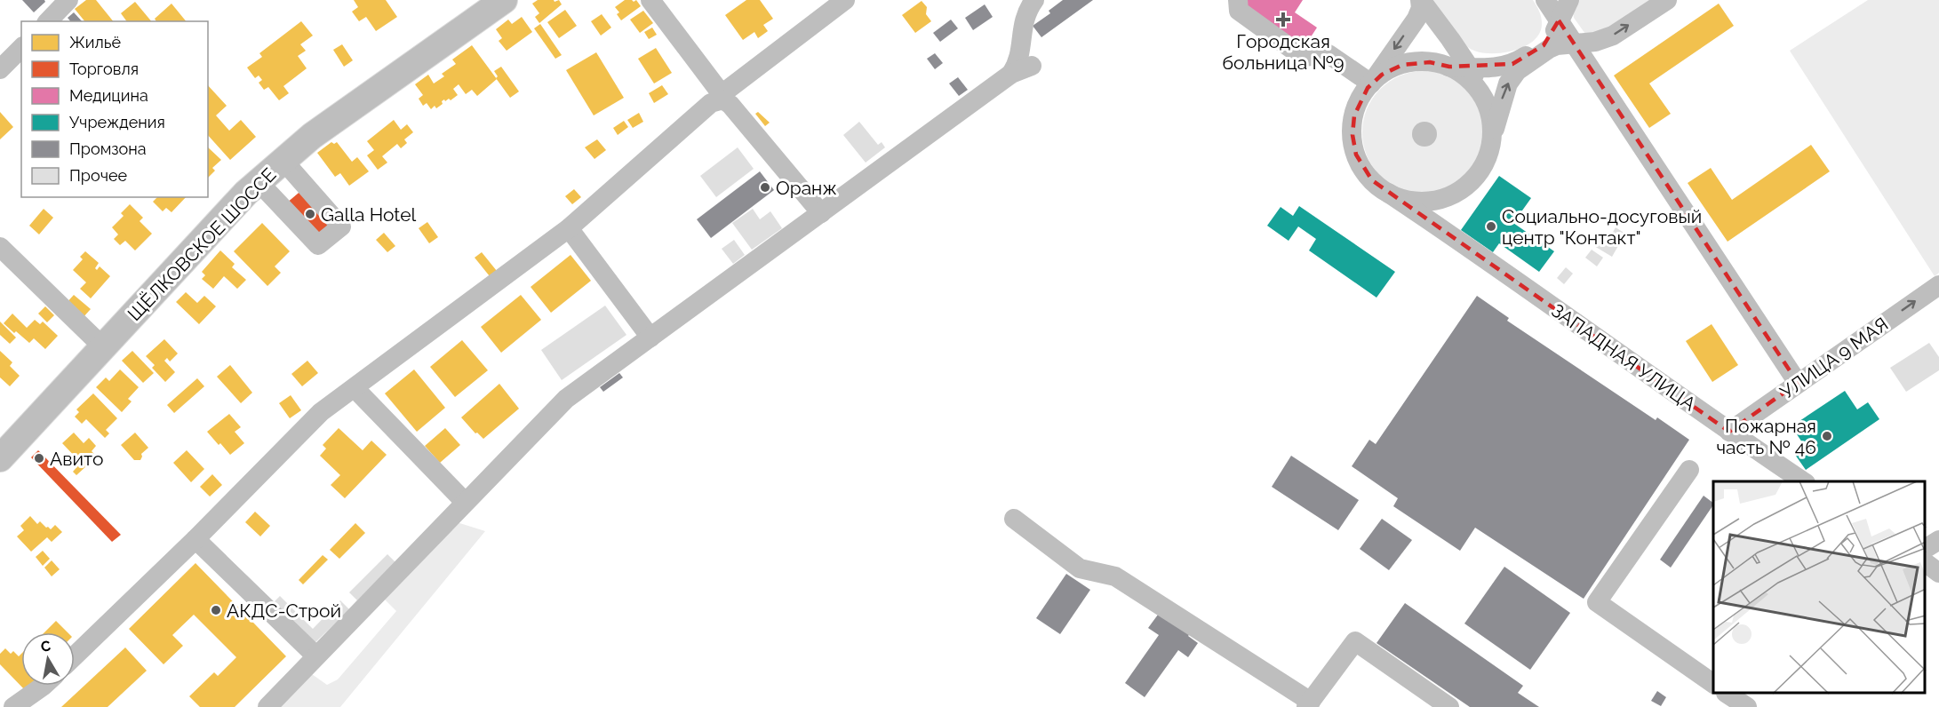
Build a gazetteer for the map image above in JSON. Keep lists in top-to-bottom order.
{
  "streets": {
    "main road": ["ЩЁЛКОВСКОЕ ШОССЕ"],
    "street": ["ЗАПАДНАЯ УЛИЦА", "УЛИЦА 9 МАЯ"]
  },
  "crossings": [
    ["ЗАПАДНАЯ УЛИЦА", "УЛИЦА 9 МАЯ"]
  ],
  "one_way": ["УЛИЦА 9 МАЯ"],
  "places": {
    "health": ["Городская больница №9"],
    "other": [
      "Оранж",
      "Galla Hotel",
      "Социально-досуговый центр \"Контакт\"",
      "Пожарная часть № 46",
      "Авито",
      "АКДС-Строй"
    ]
  },
  "legend": [
    "Жильё",
    "Торговля",
    "Медицина",
    "Учреждения",
    "Промзона",
    "Прочее"
  ],
  "north": "top"
}
